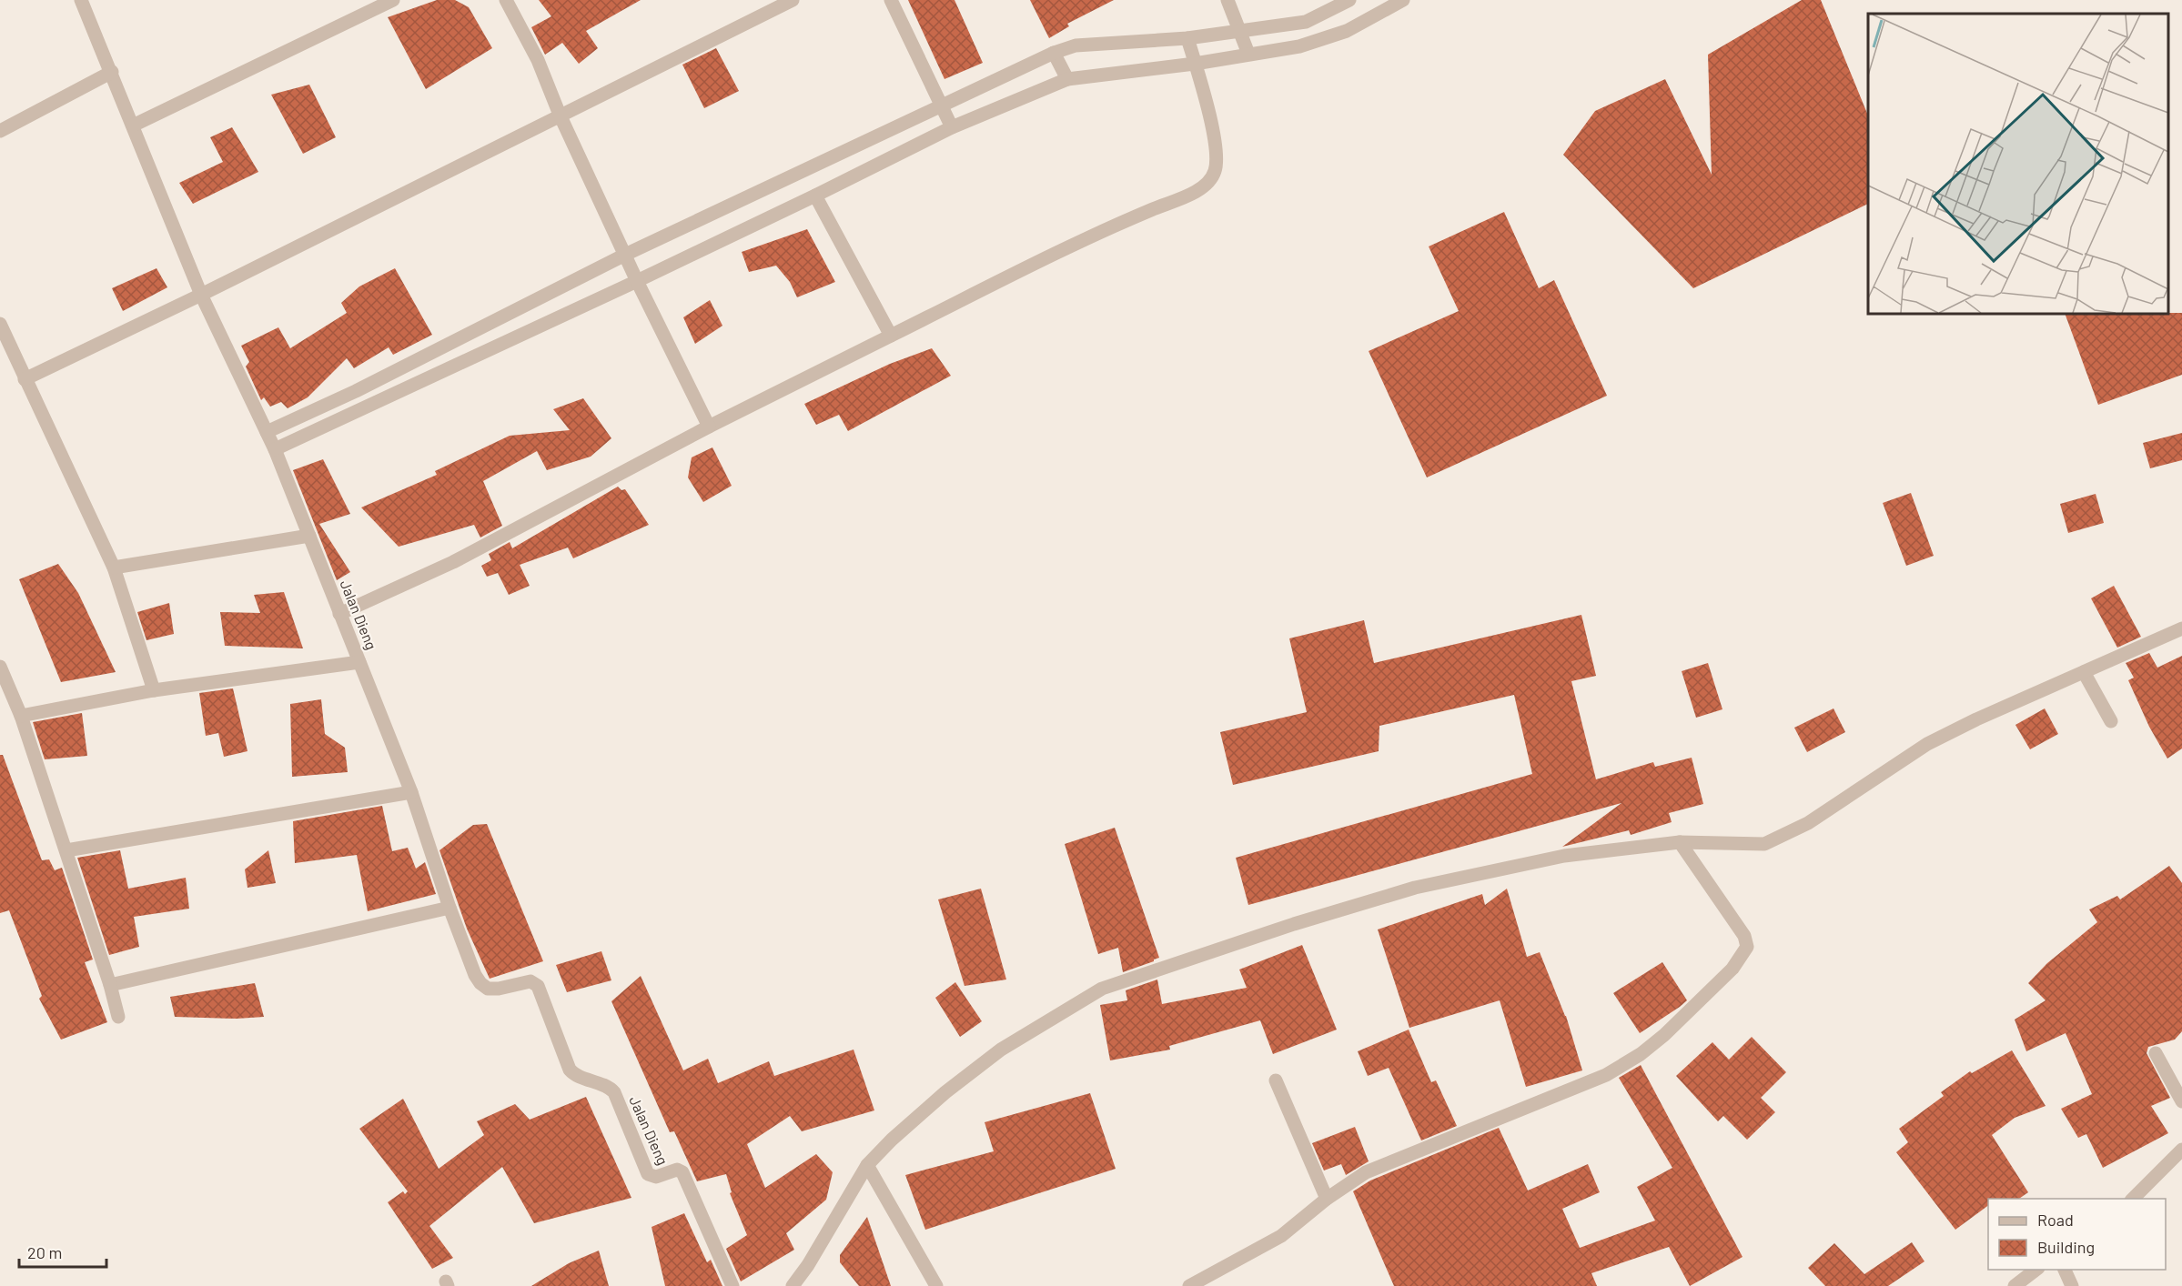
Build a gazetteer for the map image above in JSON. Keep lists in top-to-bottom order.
{
  "streets": {
    "street": ["Jalan Dieng"]
  },
  "legend": ["Road", "Building"],
  "scale_bar": "20 m"
}
